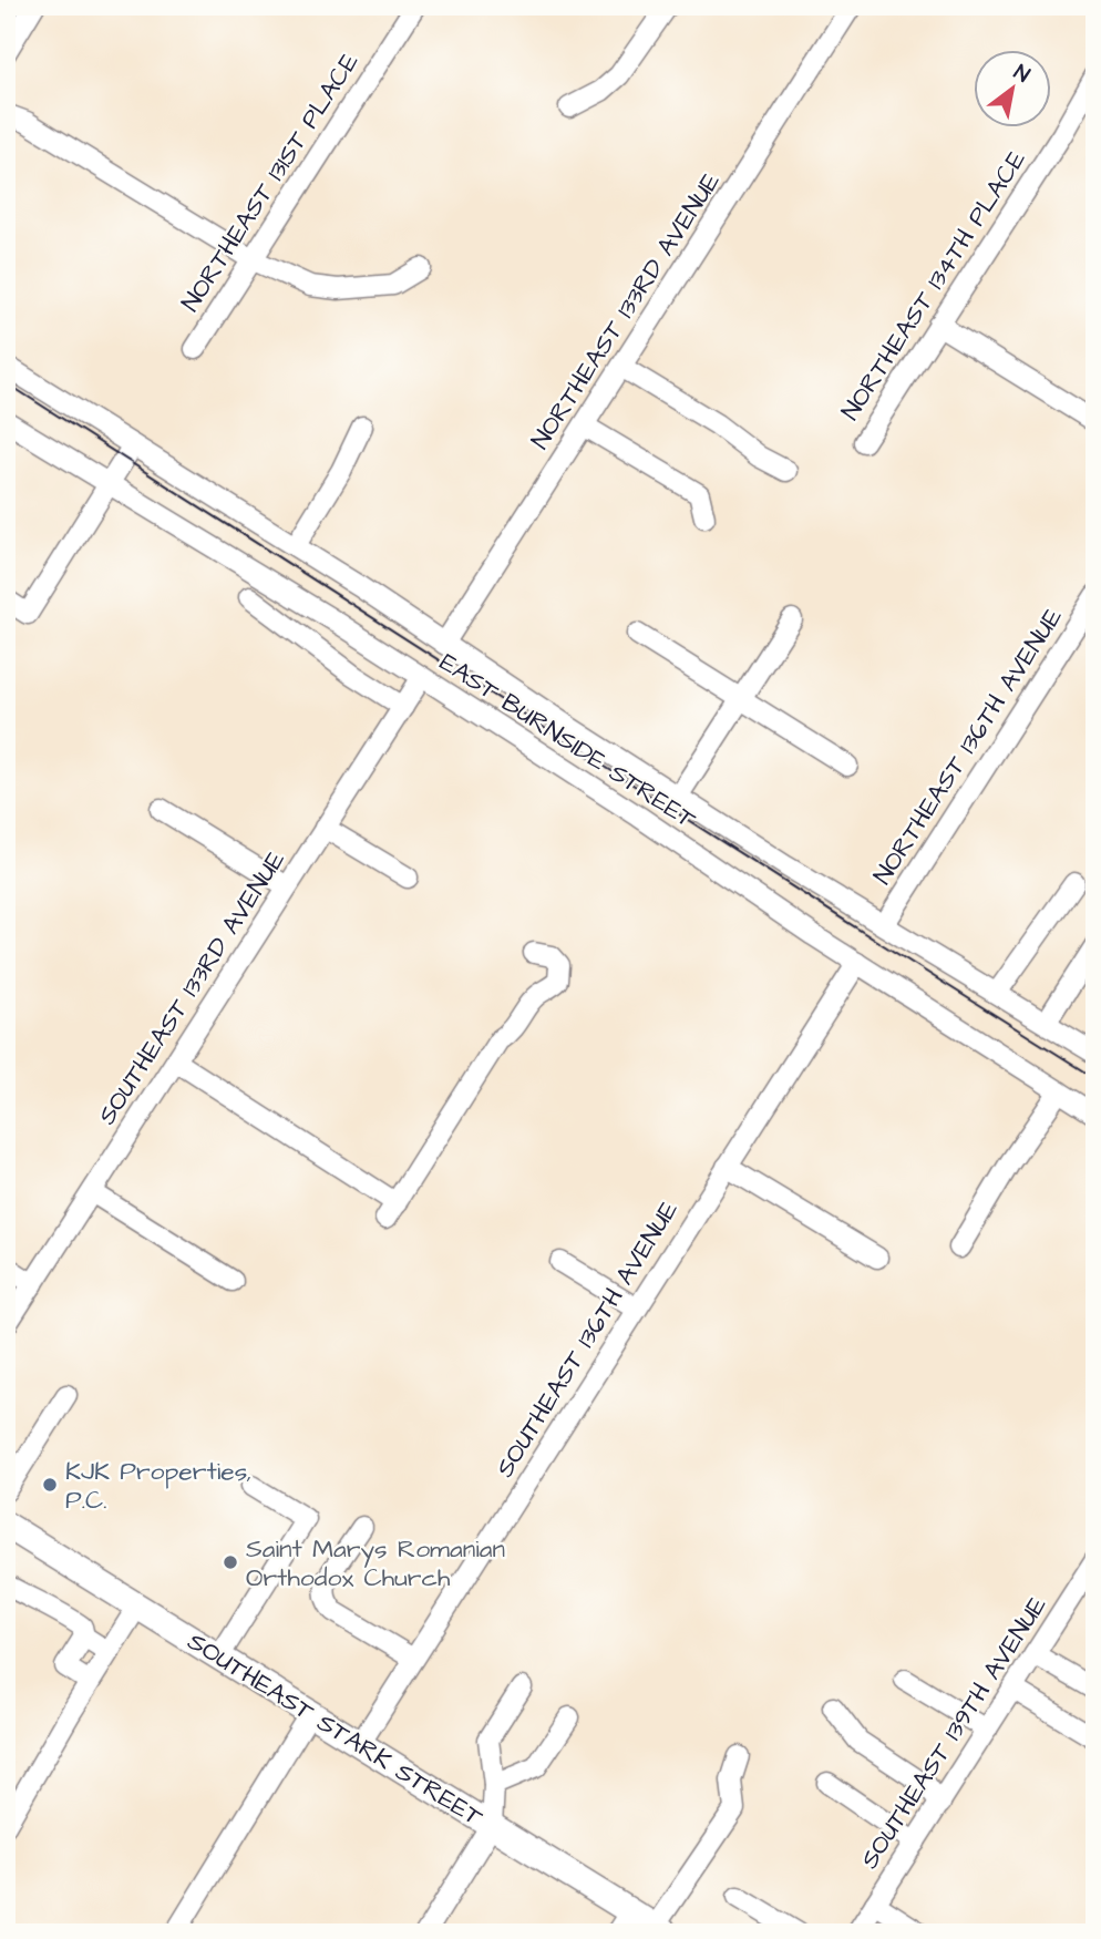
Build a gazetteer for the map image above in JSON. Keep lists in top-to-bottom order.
{
  "streets": {
    "main road": ["SOUTHEAST STARK STREET"],
    "street": [
      "NORTHEAST 131ST PLACE",
      "NORTHEAST 134TH PLACE",
      "NORTHEAST 133RD AVENUE",
      "EAST BURNSIDE STREET",
      "NORTHEAST 136TH AVENUE",
      "SOUTHEAST 133RD AVENUE",
      "SOUTHEAST 136TH AVENUE",
      "SOUTHEAST 139TH AVENUE"
    ]
  },
  "crossings": [
    ["NORTHEAST 133RD AVENUE", "EAST BURNSIDE STREET"],
    ["EAST BURNSIDE STREET", "NORTHEAST 136TH AVENUE"],
    ["EAST BURNSIDE STREET", "SOUTHEAST 133RD AVENUE"],
    ["EAST BURNSIDE STREET", "SOUTHEAST 136TH AVENUE"],
    ["SOUTHEAST 136TH AVENUE", "SOUTHEAST STARK STREET"]
  ],
  "places": ["KJK Properties, P.C.", "Saint Marys Romanian Orthodox Church"],
  "north": "top right"
}
